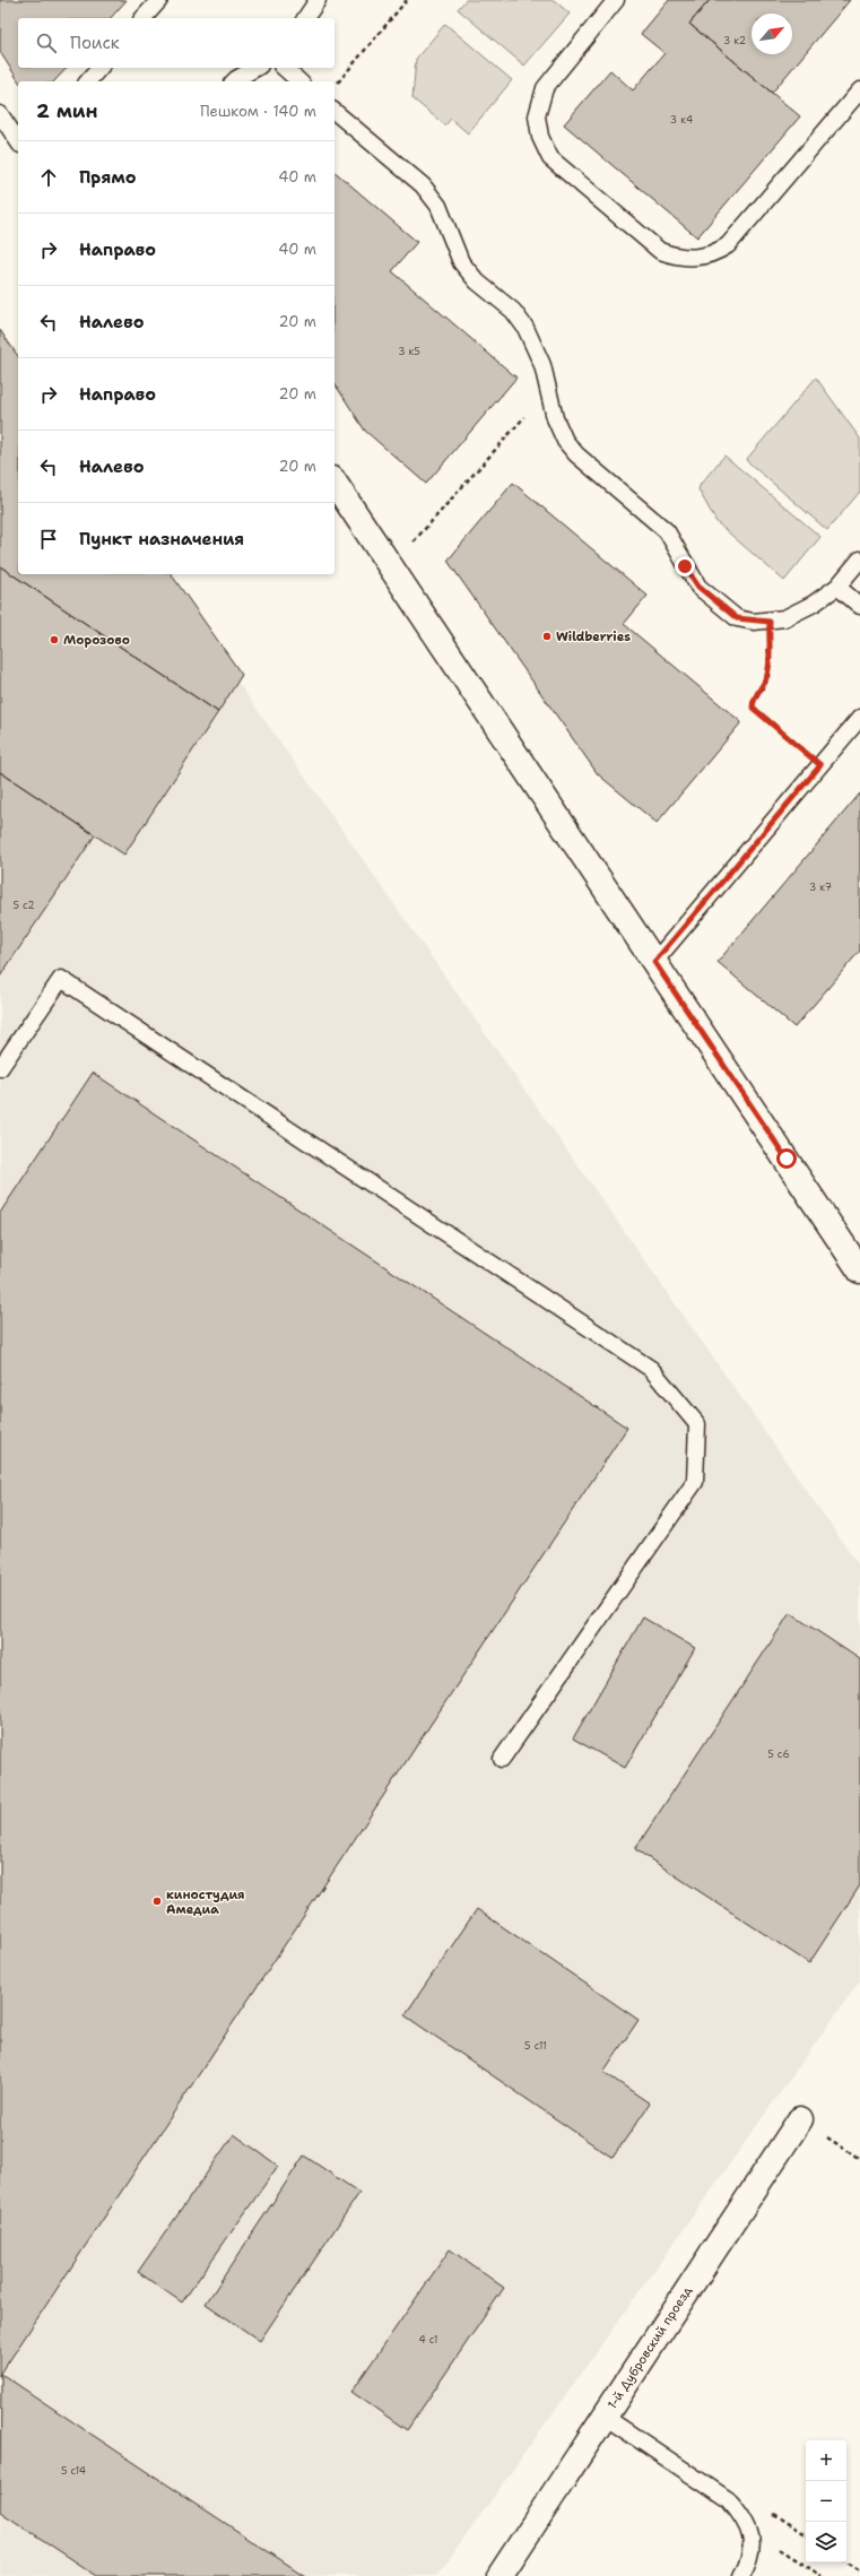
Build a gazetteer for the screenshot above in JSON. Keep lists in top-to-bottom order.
{
  "streets": {
    "street": ["1-й Дубровский проезд"]
  },
  "places": ["Wildberries", "Морозово", "киностудия Амедиа"],
  "house_numbers": [
    "3 к2",
    "3 к4",
    "3 к5",
    "3 к7",
    "5 с2",
    "5 с6",
    "5 с11",
    "4 с1",
    "5 с14"
  ],
  "north": "top right",
  "page": {
    "search": "Поиск",
    "heading": ["2 мин", "Пешком · 140 m"],
    "list": [
      ["Прямо", "40 m"],
      ["Направо", "40 m"],
      ["Налево", "20 m"],
      ["Направо", "20 m"],
      ["Налево", "20 m"],
      "Пункт назначения"
    ],
    "map_buttons": ["+", "−"]
  }
}
